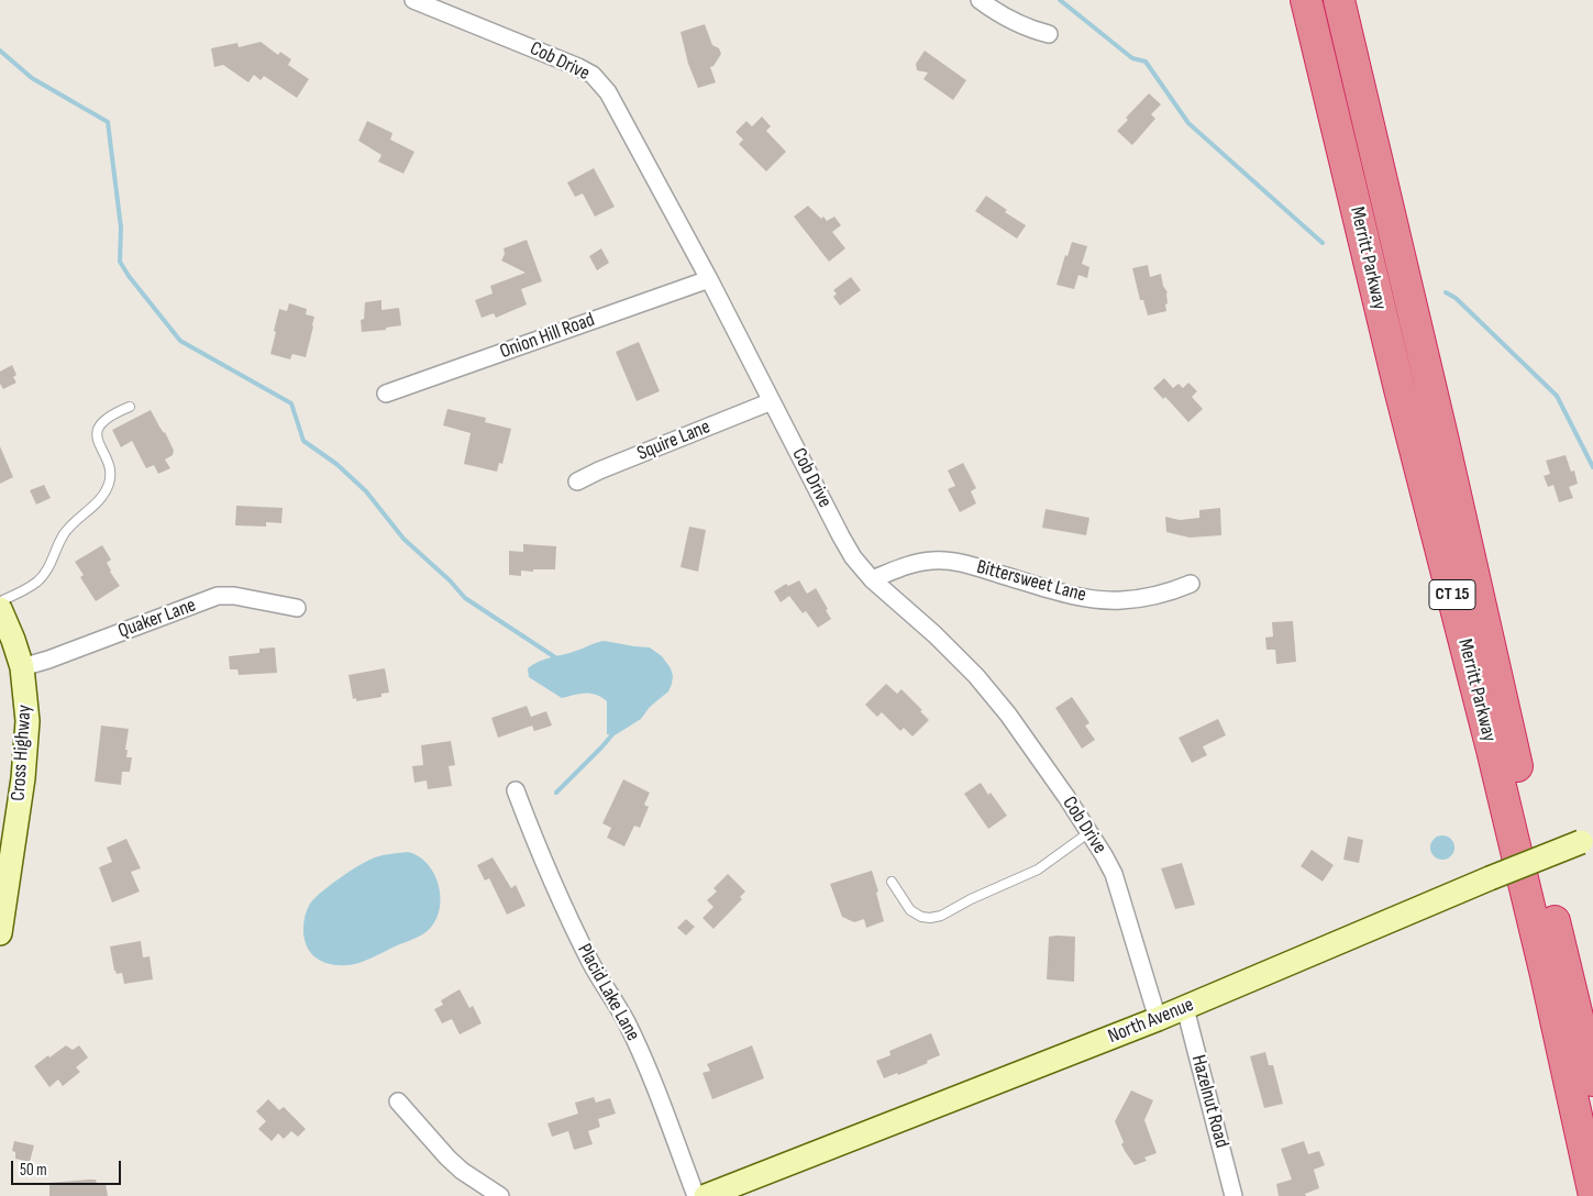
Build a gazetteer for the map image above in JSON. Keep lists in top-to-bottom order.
{
  "streets": {
    "highway": ["Merritt Parkway", "CT 15"],
    "street": [
      "Cob Drive",
      "Onion Hill Road",
      "Squire Lane",
      "Bittersweet Lane",
      "Quaker Lane",
      "Cross Highway",
      "Placid Lake Lane",
      "North Avenue",
      "Hazelnut Road"
    ]
  },
  "crossings": [
    ["Cob Drive", "Onion Hill Road"],
    ["Cob Drive", "Squire Lane"],
    ["Cob Drive", "Bittersweet Lane"],
    ["Cob Drive", "North Avenue"],
    ["Quaker Lane", "Cross Highway"],
    ["North Avenue", "Hazelnut Road"]
  ],
  "scale_bar": "50 m"
}
